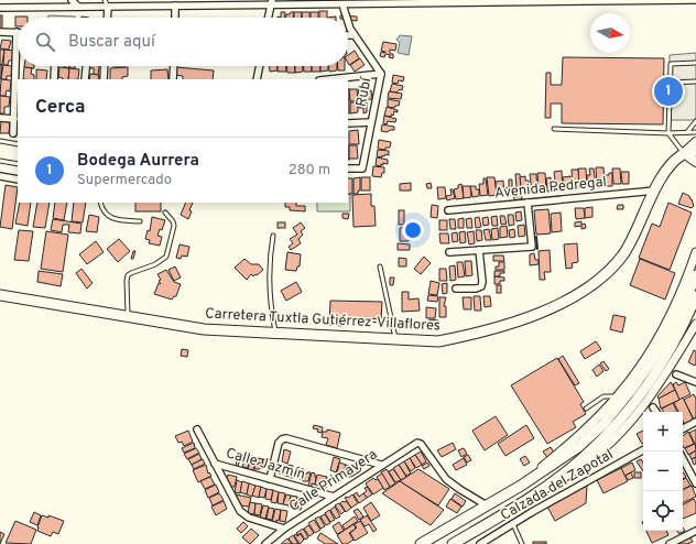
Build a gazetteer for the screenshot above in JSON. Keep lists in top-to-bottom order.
{
  "streets": {
    "main road": ["Carretera Tuxtla Gutiérrez-Villaflores"],
    "street": [
      "Rubí",
      "Avenida Pedregal",
      "Calle Jazmín",
      "Calle Primavera",
      "Calzada del Zapotal"
    ]
  },
  "crossings": [
    ["Avenida Pedregal", "Carretera Tuxtla Gutiérrez-Villaflores"],
    ["Calle Jazmín", "Calle Primavera"]
  ],
  "north": "right",
  "page": {
    "search": "Buscar aquí",
    "pins": "1",
    "heading": "Cerca",
    "list": [
      {
        "mark": "1",
        "name": "Bodega Aurrera",
        "note": "Supermercado",
        "value": "280 m"
      }
    ],
    "map_buttons": ["+", "−"]
  }
}
